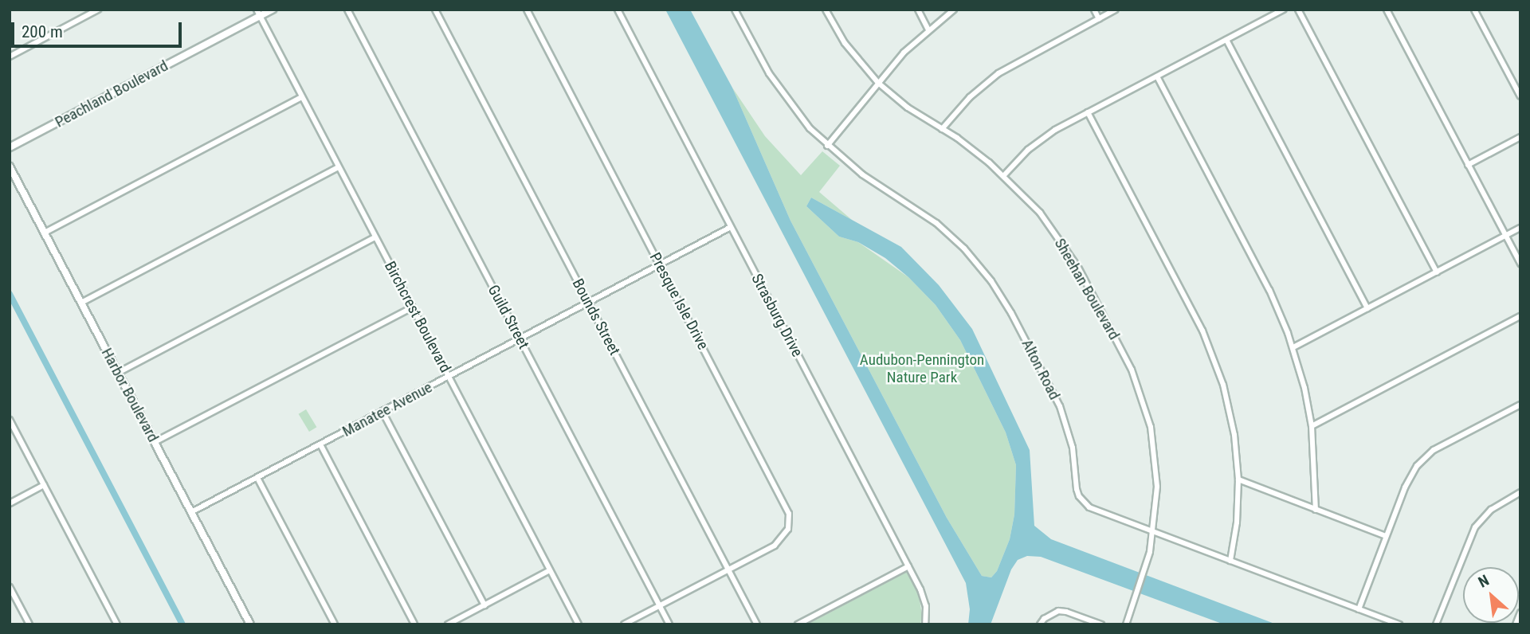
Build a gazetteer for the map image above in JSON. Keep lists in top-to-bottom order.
{
  "streets": {
    "street": [
      "Peachland Boulevard",
      "Sheehan Boulevard",
      "Presque Isle Drive",
      "Strasburg Drive",
      "Birchcrest Boulevard",
      "Guild Street",
      "Bounds Street",
      "Alton Road",
      "Harbor Boulevard",
      "Manatee Avenue"
    ]
  },
  "crossings": [
    ["Peachland Boulevard", "Birchcrest Boulevard"],
    ["Sheehan Boulevard", "Alton Road"],
    ["Presque Isle Drive", "Guild Street"],
    ["Presque Isle Drive", "Bounds Street"],
    ["Presque Isle Drive", "Manatee Avenue"],
    ["Strasburg Drive", "Manatee Avenue"],
    ["Birchcrest Boulevard", "Manatee Avenue"],
    ["Guild Street", "Manatee Avenue"],
    ["Bounds Street", "Manatee Avenue"],
    ["Harbor Boulevard", "Manatee Avenue"]
  ],
  "parks": ["Audubon-Pennington Nature Park"],
  "scale_bar": "200 m",
  "north": "top left"
}
